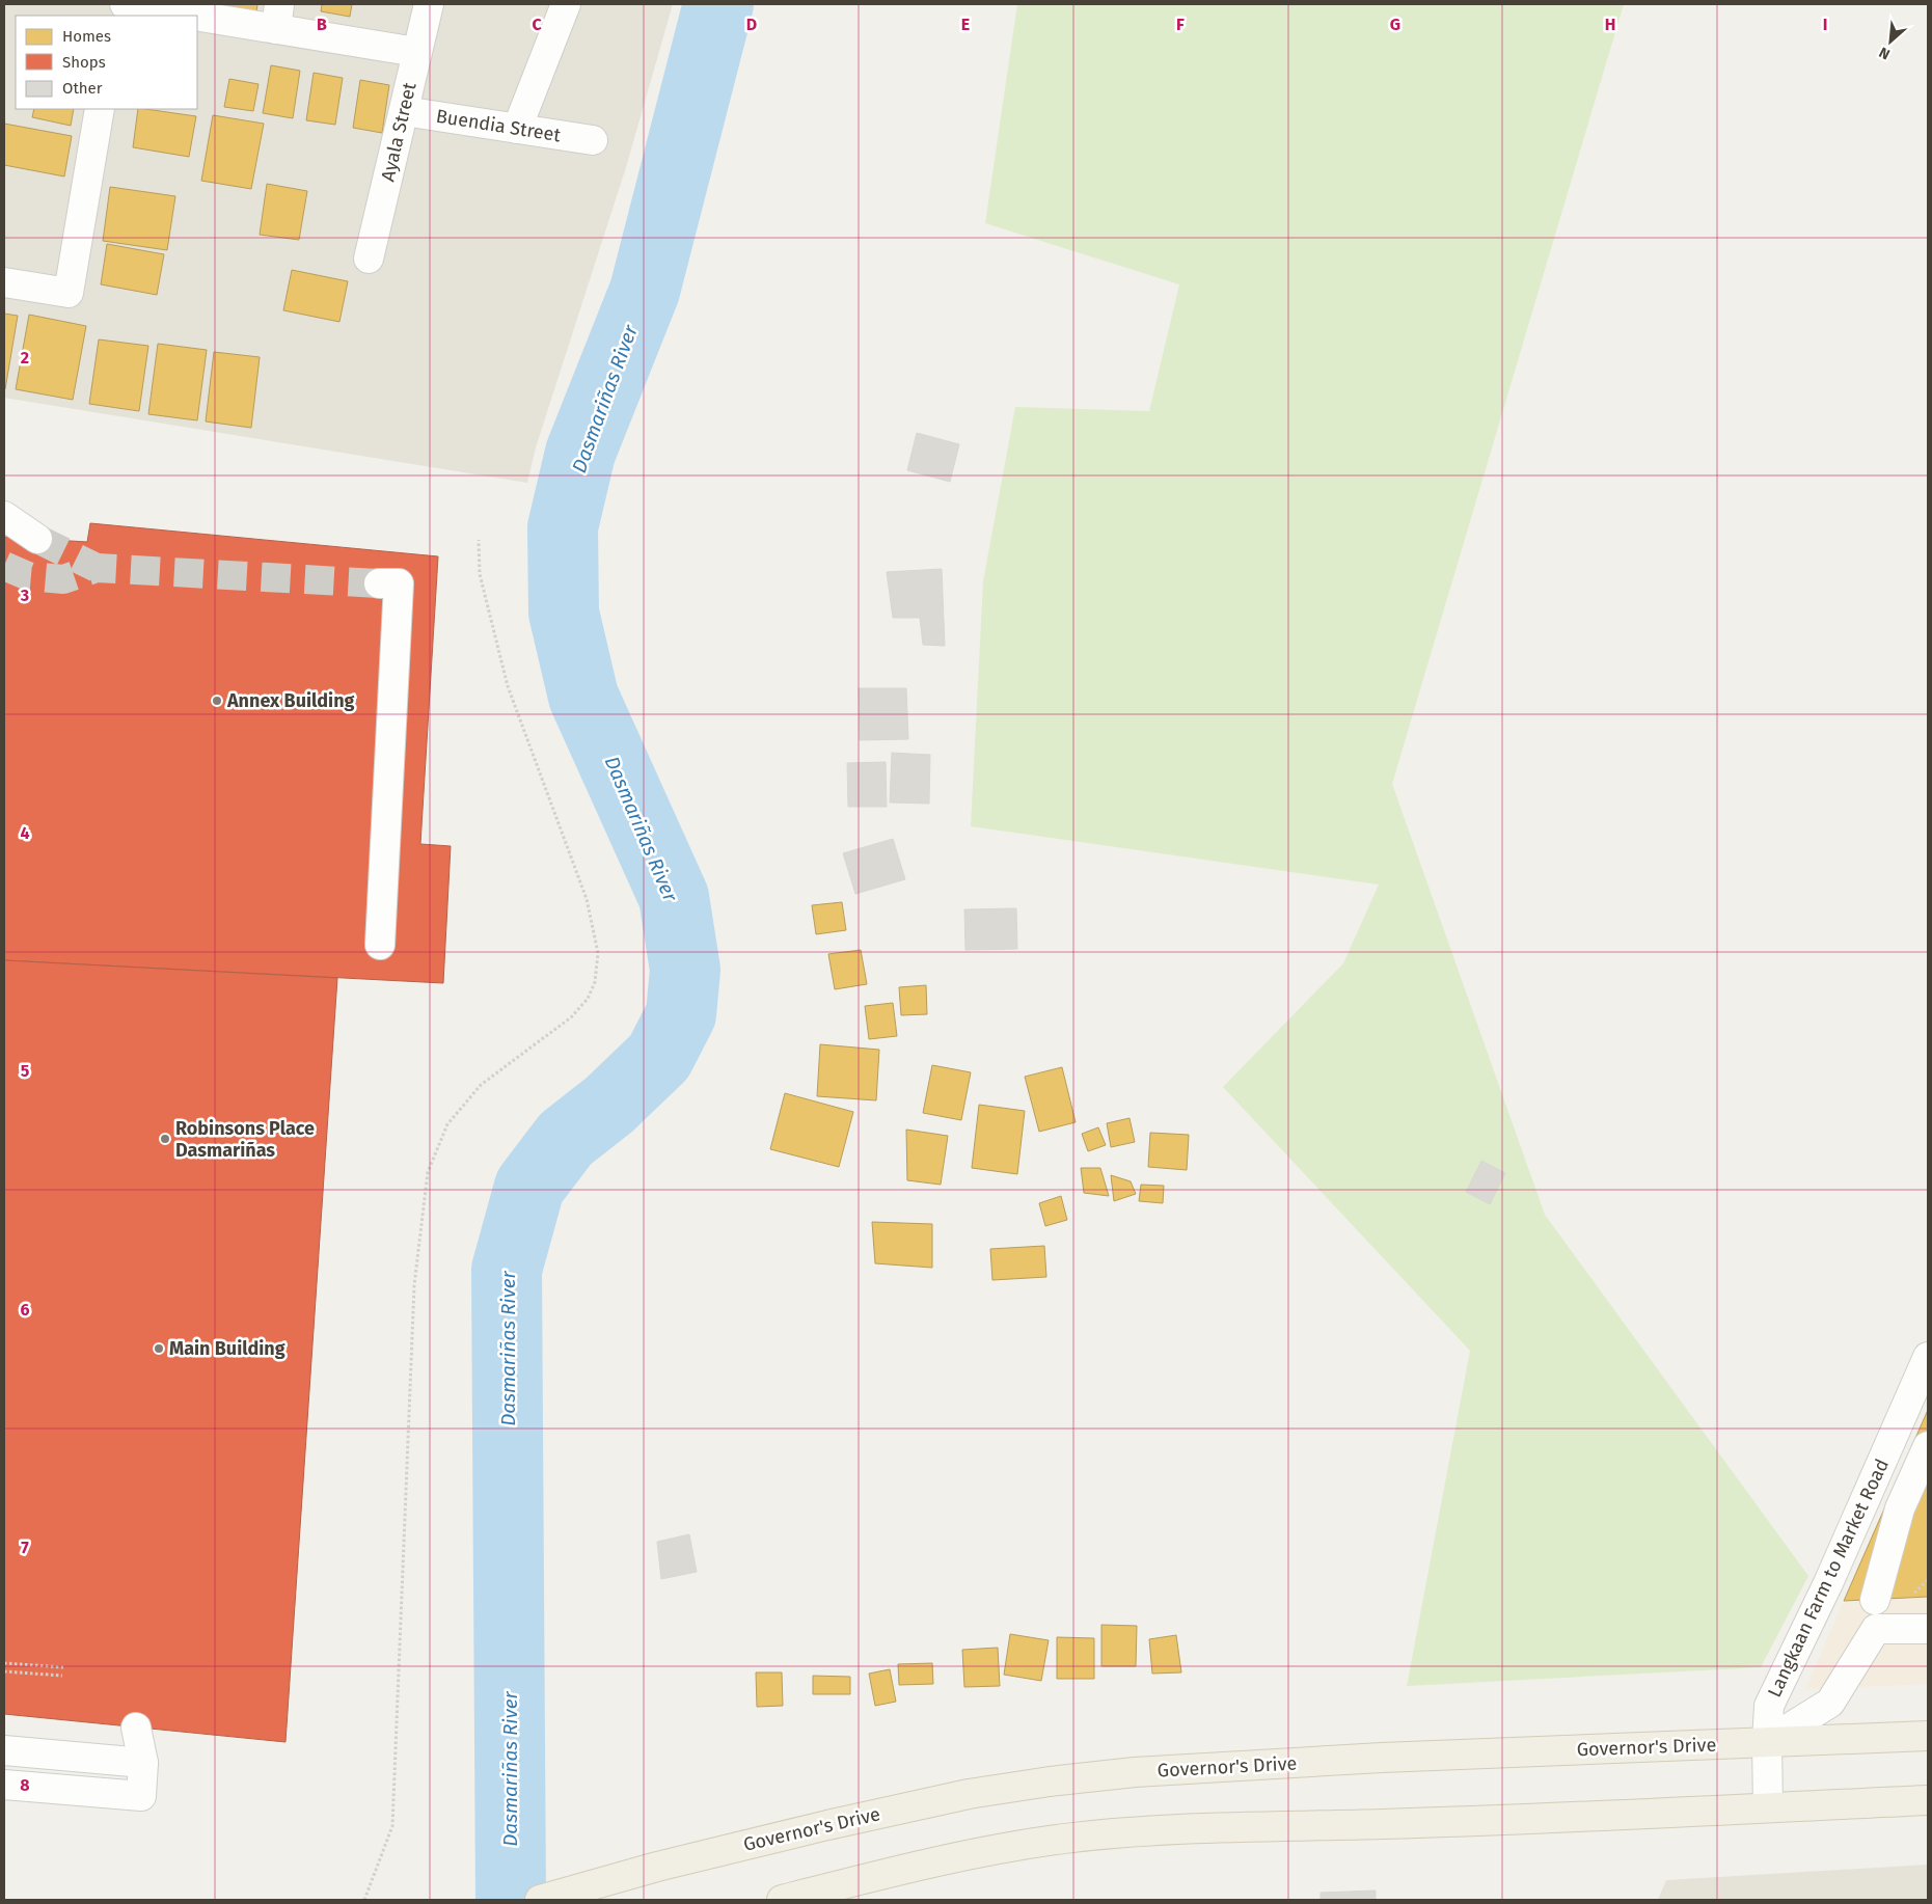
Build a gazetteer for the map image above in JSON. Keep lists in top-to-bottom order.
{
  "streets": {
    "main road": ["Governor's Drive"],
    "street": ["Buendia Street", "Ayala Street", "Langkaan Farm to Market Road"]
  },
  "crossings": [
    ["Buendia Street", "Ayala Street"],
    ["Langkaan Farm to Market Road", "Governor's Drive"]
  ],
  "water": ["Dasmariñas River"],
  "places": ["Annex Building", "Robinsons Place Dasmariñas", "Main Building"],
  "legend": ["Homes", "Shops", "Other"],
  "north": "bottom left",
  "grid": {
    "columns": [
      "B",
      "C",
      "D",
      "E",
      "F",
      "G",
      "H",
      "I"
    ],
    "rows": [
      "2",
      "3",
      "4",
      "5",
      "6",
      "7",
      "8"
    ]
  }
}
